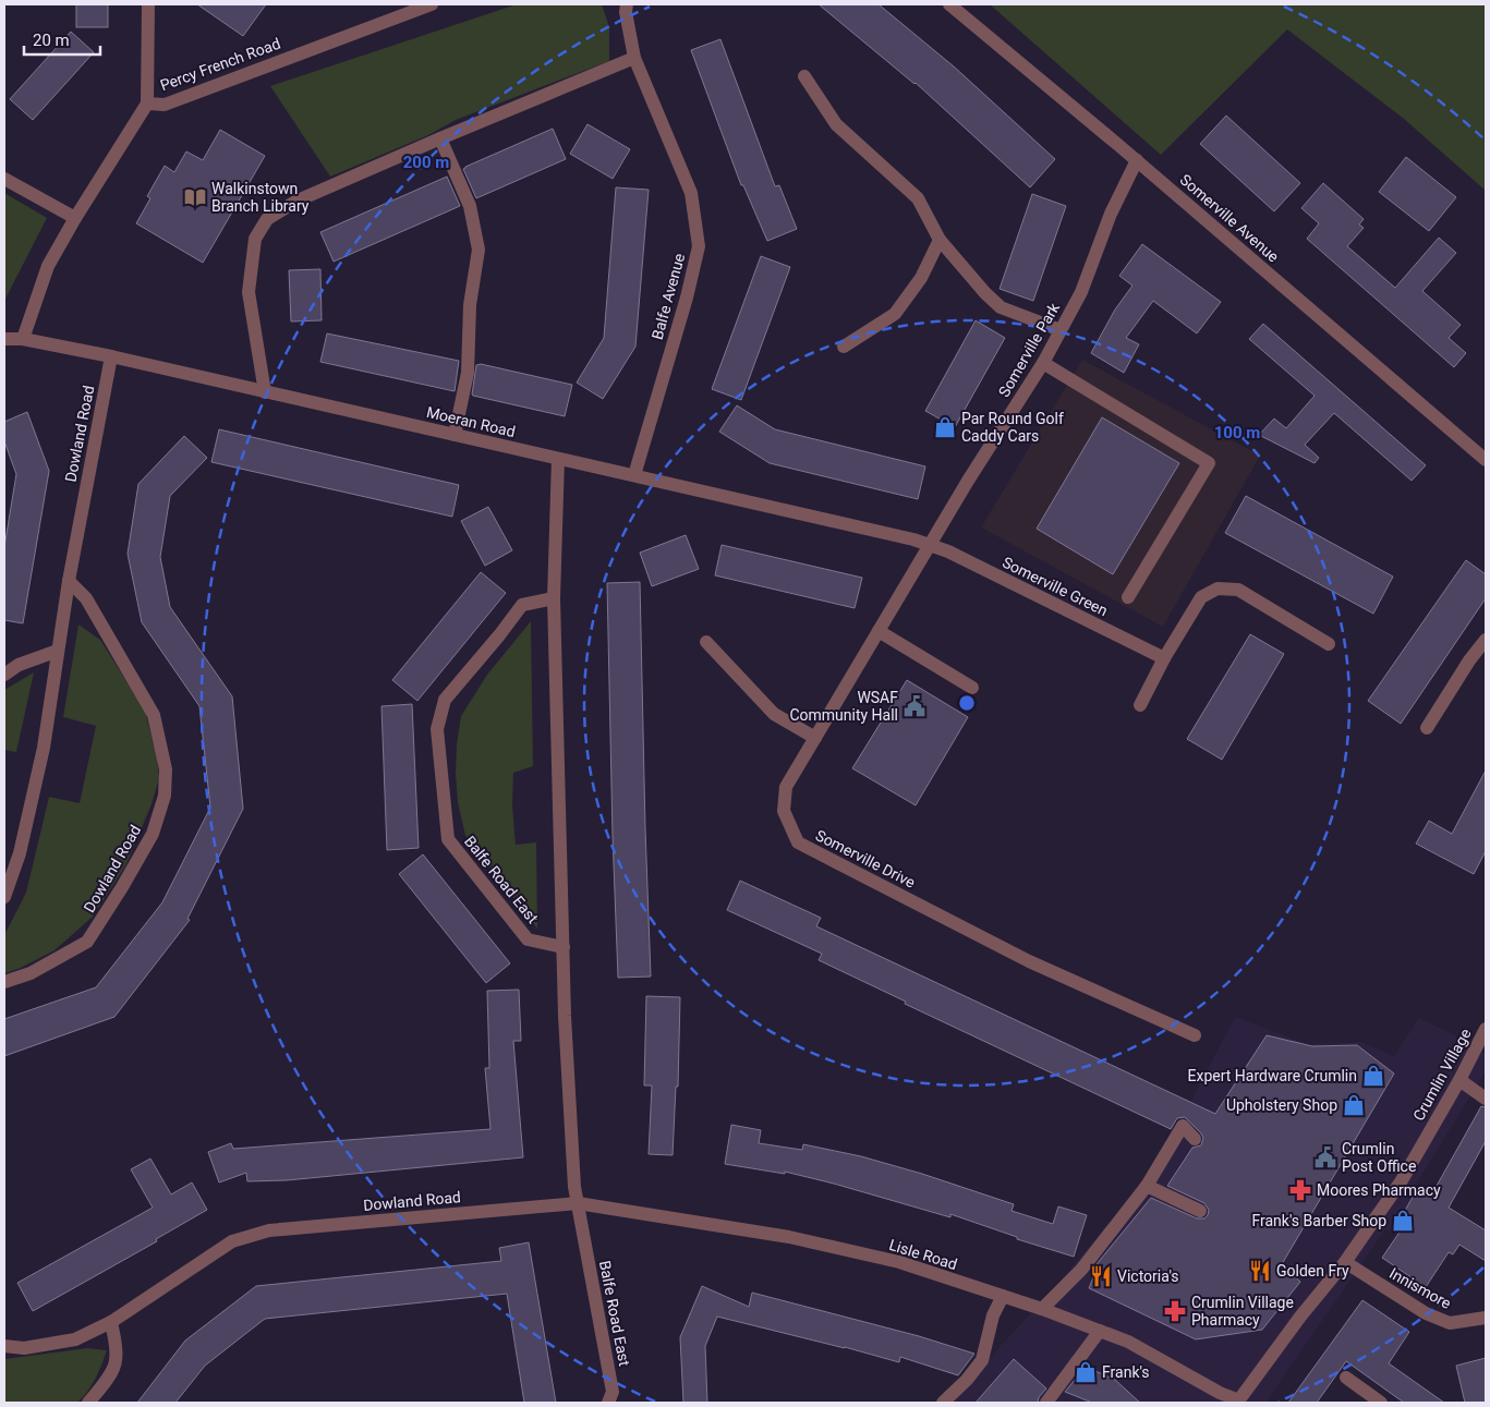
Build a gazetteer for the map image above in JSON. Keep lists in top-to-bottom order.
{
  "streets": {
    "street": [
      "Percy French Road",
      "Somerville Avenue",
      "Balfe Avenue",
      "Somerville Park",
      "Moeran Road",
      "Dowland Road",
      "Somerville Green",
      "Somerville Drive",
      "Balfe Road East",
      "Crumlin Village",
      "Lisle Road",
      "Innismore"
    ]
  },
  "crossings": [
    ["Percy French Road", "Moeran Road"],
    ["Somerville Avenue", "Somerville Park"],
    ["Balfe Avenue", "Moeran Road"],
    ["Somerville Park", "Moeran Road"],
    ["Somerville Park", "Somerville Green"],
    ["Somerville Park", "Somerville Drive"],
    ["Moeran Road", "Dowland Road"],
    ["Moeran Road", "Somerville Green"],
    ["Moeran Road", "Somerville Drive"],
    ["Moeran Road", "Balfe Road East"],
    ["Dowland Road", "Balfe Road East"],
    ["Dowland Road", "Lisle Road"],
    ["Somerville Green", "Somerville Drive"],
    ["Balfe Road East", "Lisle Road"],
    ["Crumlin Village", "Lisle Road"],
    ["Crumlin Village", "Innismore"]
  ],
  "places": {
    "library": ["Walkinstown Branch Library"],
    "shop": [
      "Par Round Golf Caddy Cars",
      "Expert Hardware Crumlin",
      "Upholstery Shop",
      "Frank's Barber Shop",
      "Frank's"
    ],
    "public building": ["WSAF Community Hall", "Crumlin Post Office"],
    "pharmacy": ["Moores Pharmacy", "Crumlin Village Pharmacy"],
    "restaurant": ["Golden Fry", "Victoria's"]
  },
  "scale_bar": "20 m",
  "rings": ["200 m", "100 m"]
}
